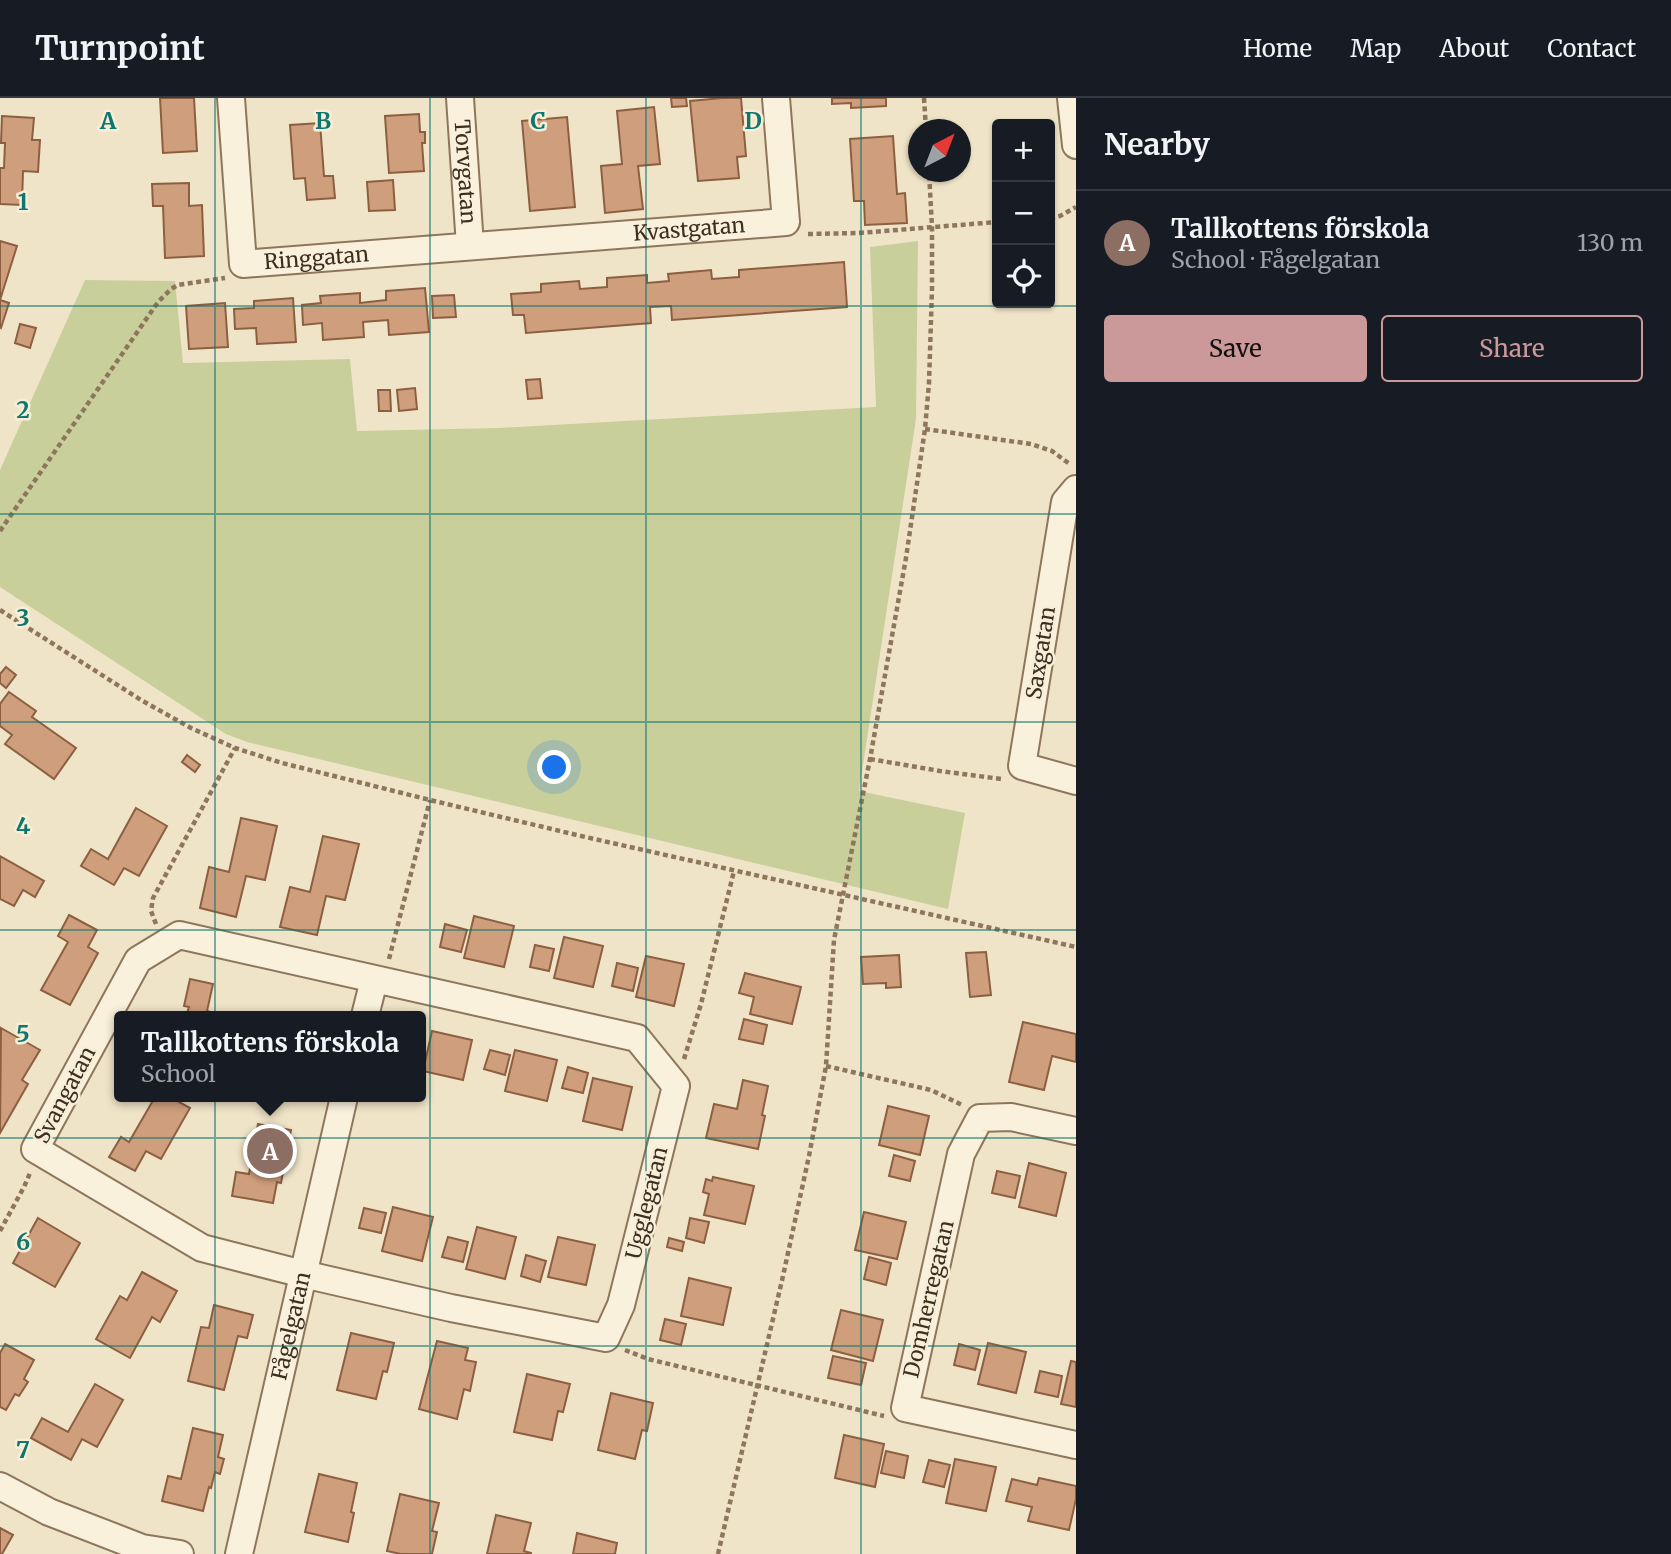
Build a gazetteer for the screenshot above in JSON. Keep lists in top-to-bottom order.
{
  "streets": {
    "street": [
      "Torvgatan",
      "Kvastgatan",
      "Ringgatan",
      "Saxgatan",
      "Svangatan",
      "Ugglegatan",
      "Domherregatan",
      "Fågelgatan"
    ]
  },
  "crossings": [
    ["Torvgatan", "Kvastgatan"],
    ["Torvgatan", "Ringgatan"],
    ["Kvastgatan", "Ringgatan"],
    ["Svangatan", "Fågelgatan"]
  ],
  "north": "top right",
  "page": {
    "header": "Turnpoint",
    "nav": [
      "Home",
      "Map",
      "About",
      "Contact"
    ],
    "heading": "Nearby",
    "map_buttons": ["+", "−"],
    "list": [
      {
        "mark": "A",
        "name": "Tallkottens förskola",
        "note": "School · Fågelgatan",
        "value": "130 m"
      }
    ],
    "buttons": ["Save", "Share"],
    "popup": ["Tallkottens förskola", "School"],
    "pins": "A"
  },
  "grid": {
    "columns": [
      "A",
      "B",
      "C",
      "D"
    ],
    "rows": [
      "1",
      "2",
      "3",
      "4",
      "5",
      "6",
      "7"
    ]
  }
}
